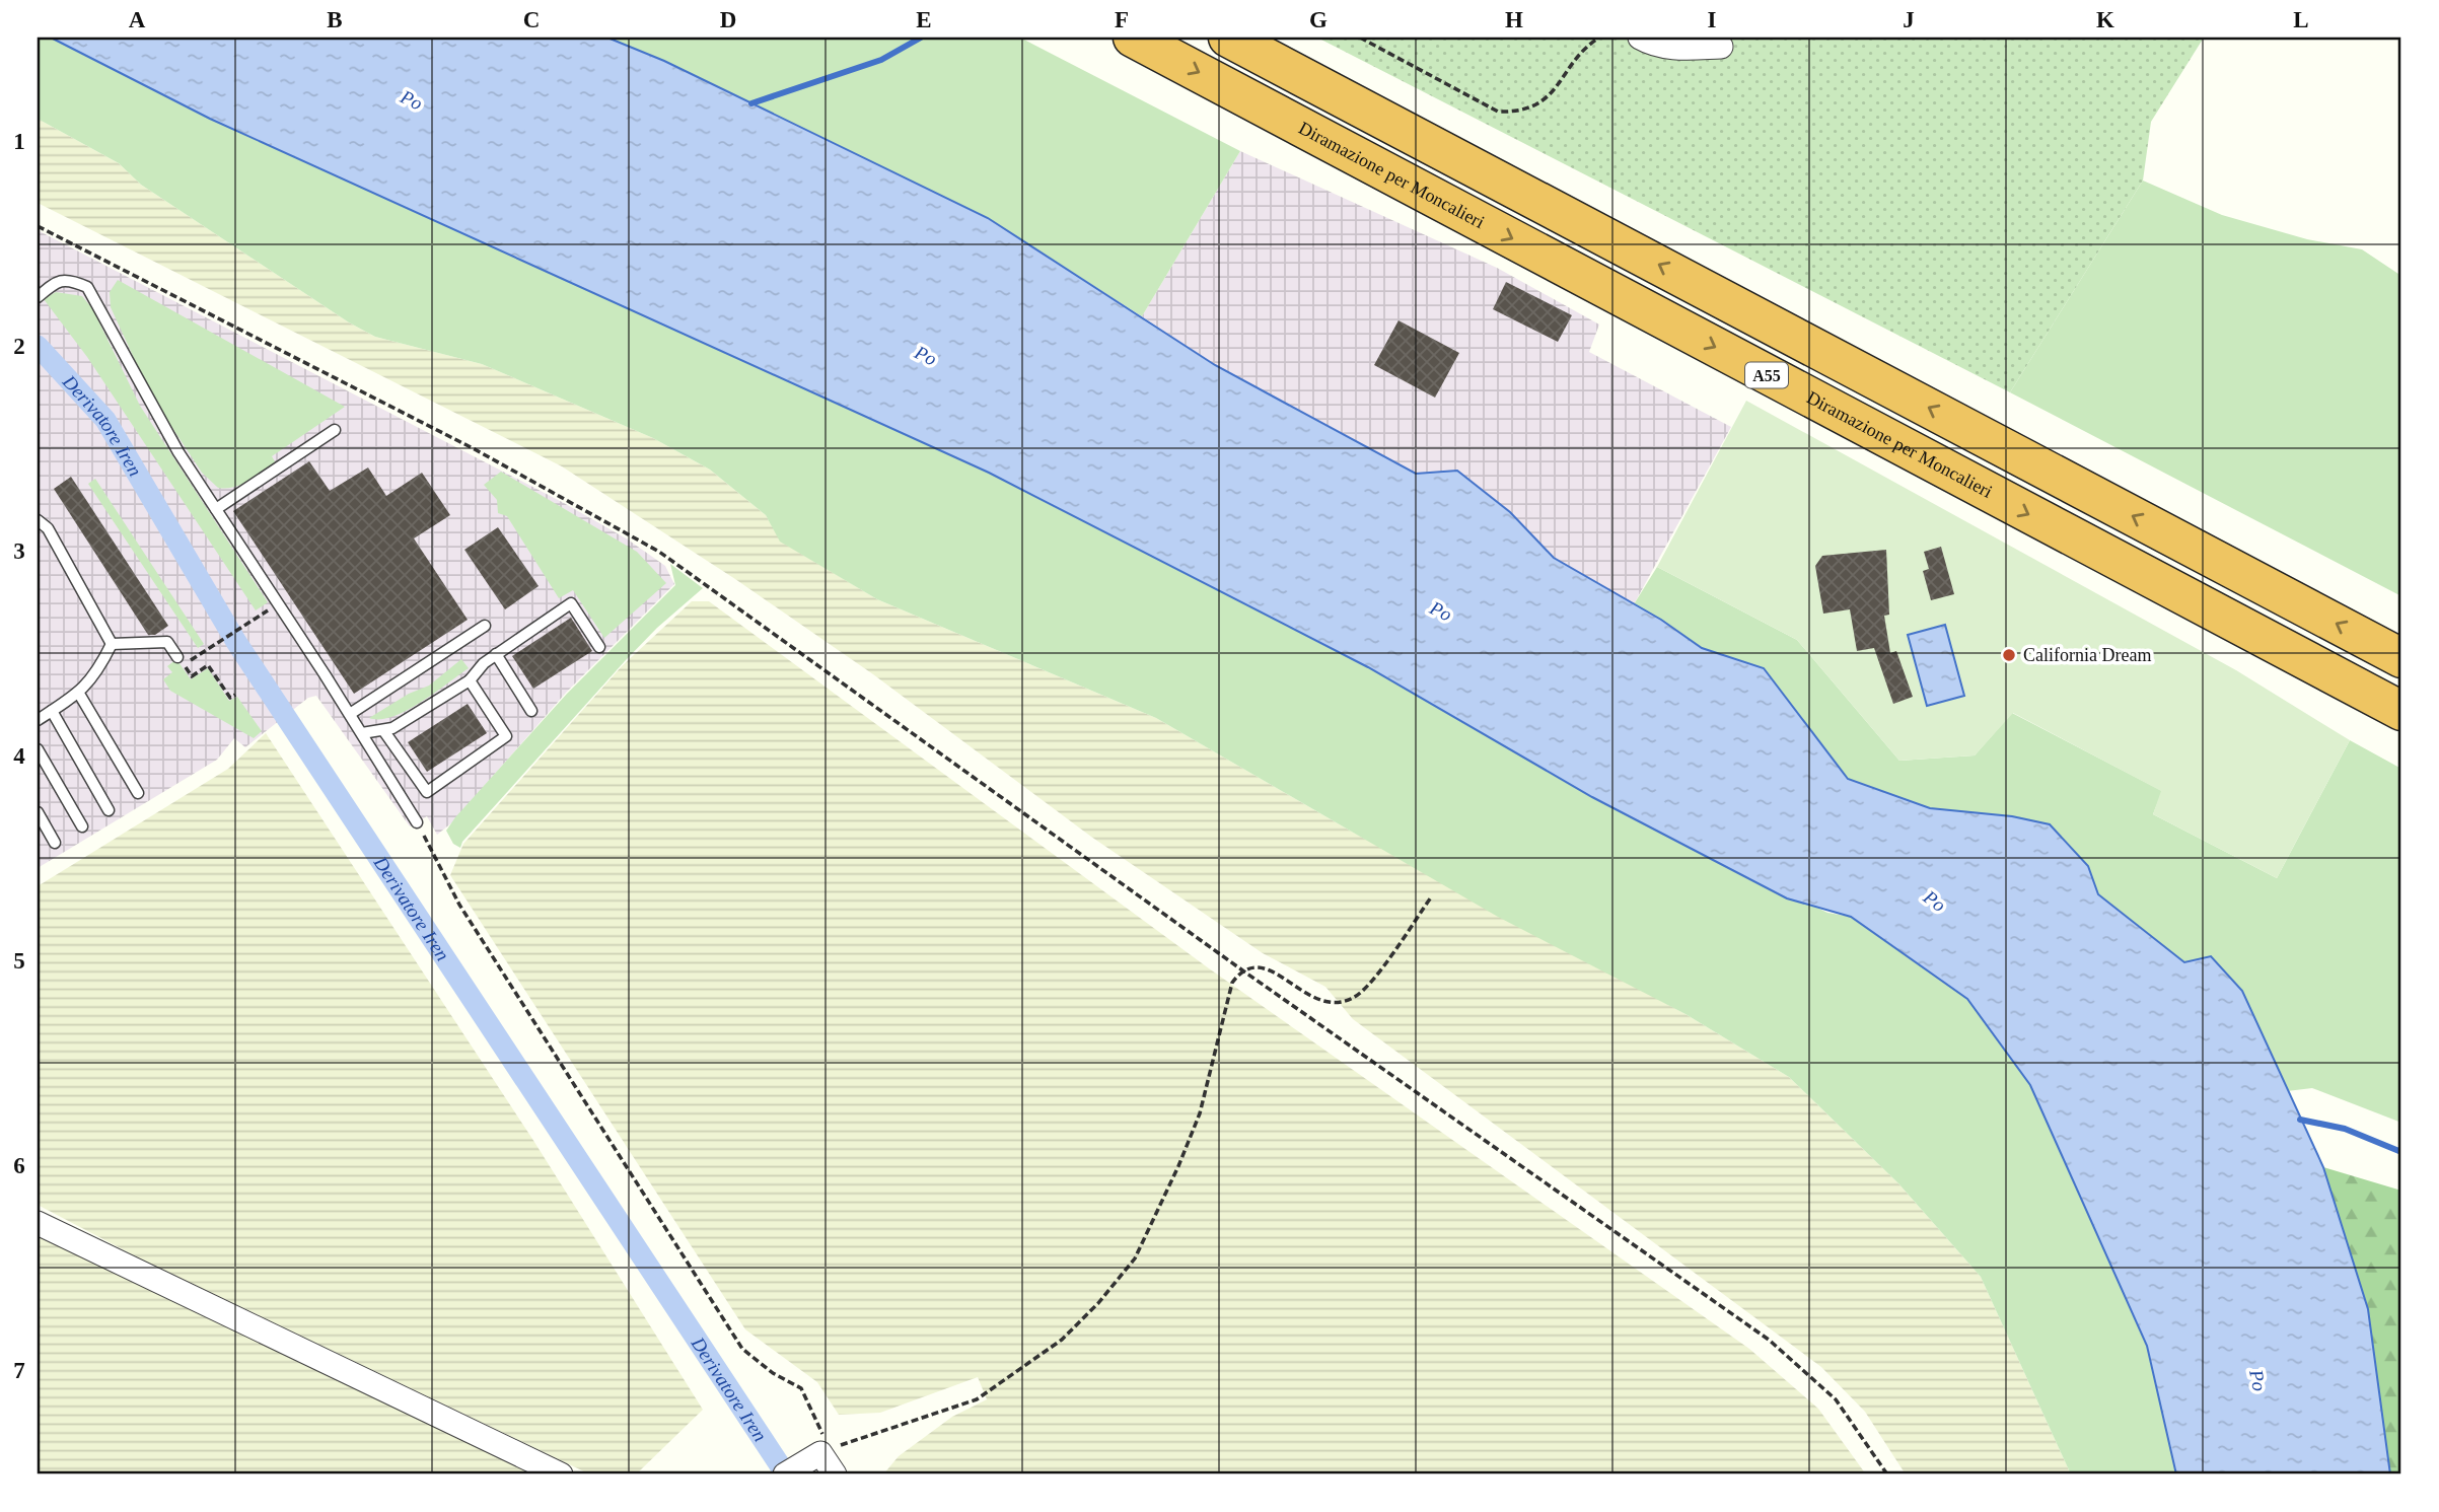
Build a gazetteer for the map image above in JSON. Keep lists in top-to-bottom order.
{
  "streets": {
    "highway": ["Diramazione per Moncalieri", "A55"]
  },
  "water": ["Po", "Derivatore Iren"],
  "places": ["California Dream"],
  "grid": {
    "columns": [
      "A",
      "B",
      "C",
      "D",
      "E",
      "F",
      "G",
      "H",
      "I",
      "J",
      "K",
      "L"
    ],
    "rows": [
      "1",
      "2",
      "3",
      "4",
      "5",
      "6",
      "7"
    ]
  }
}
